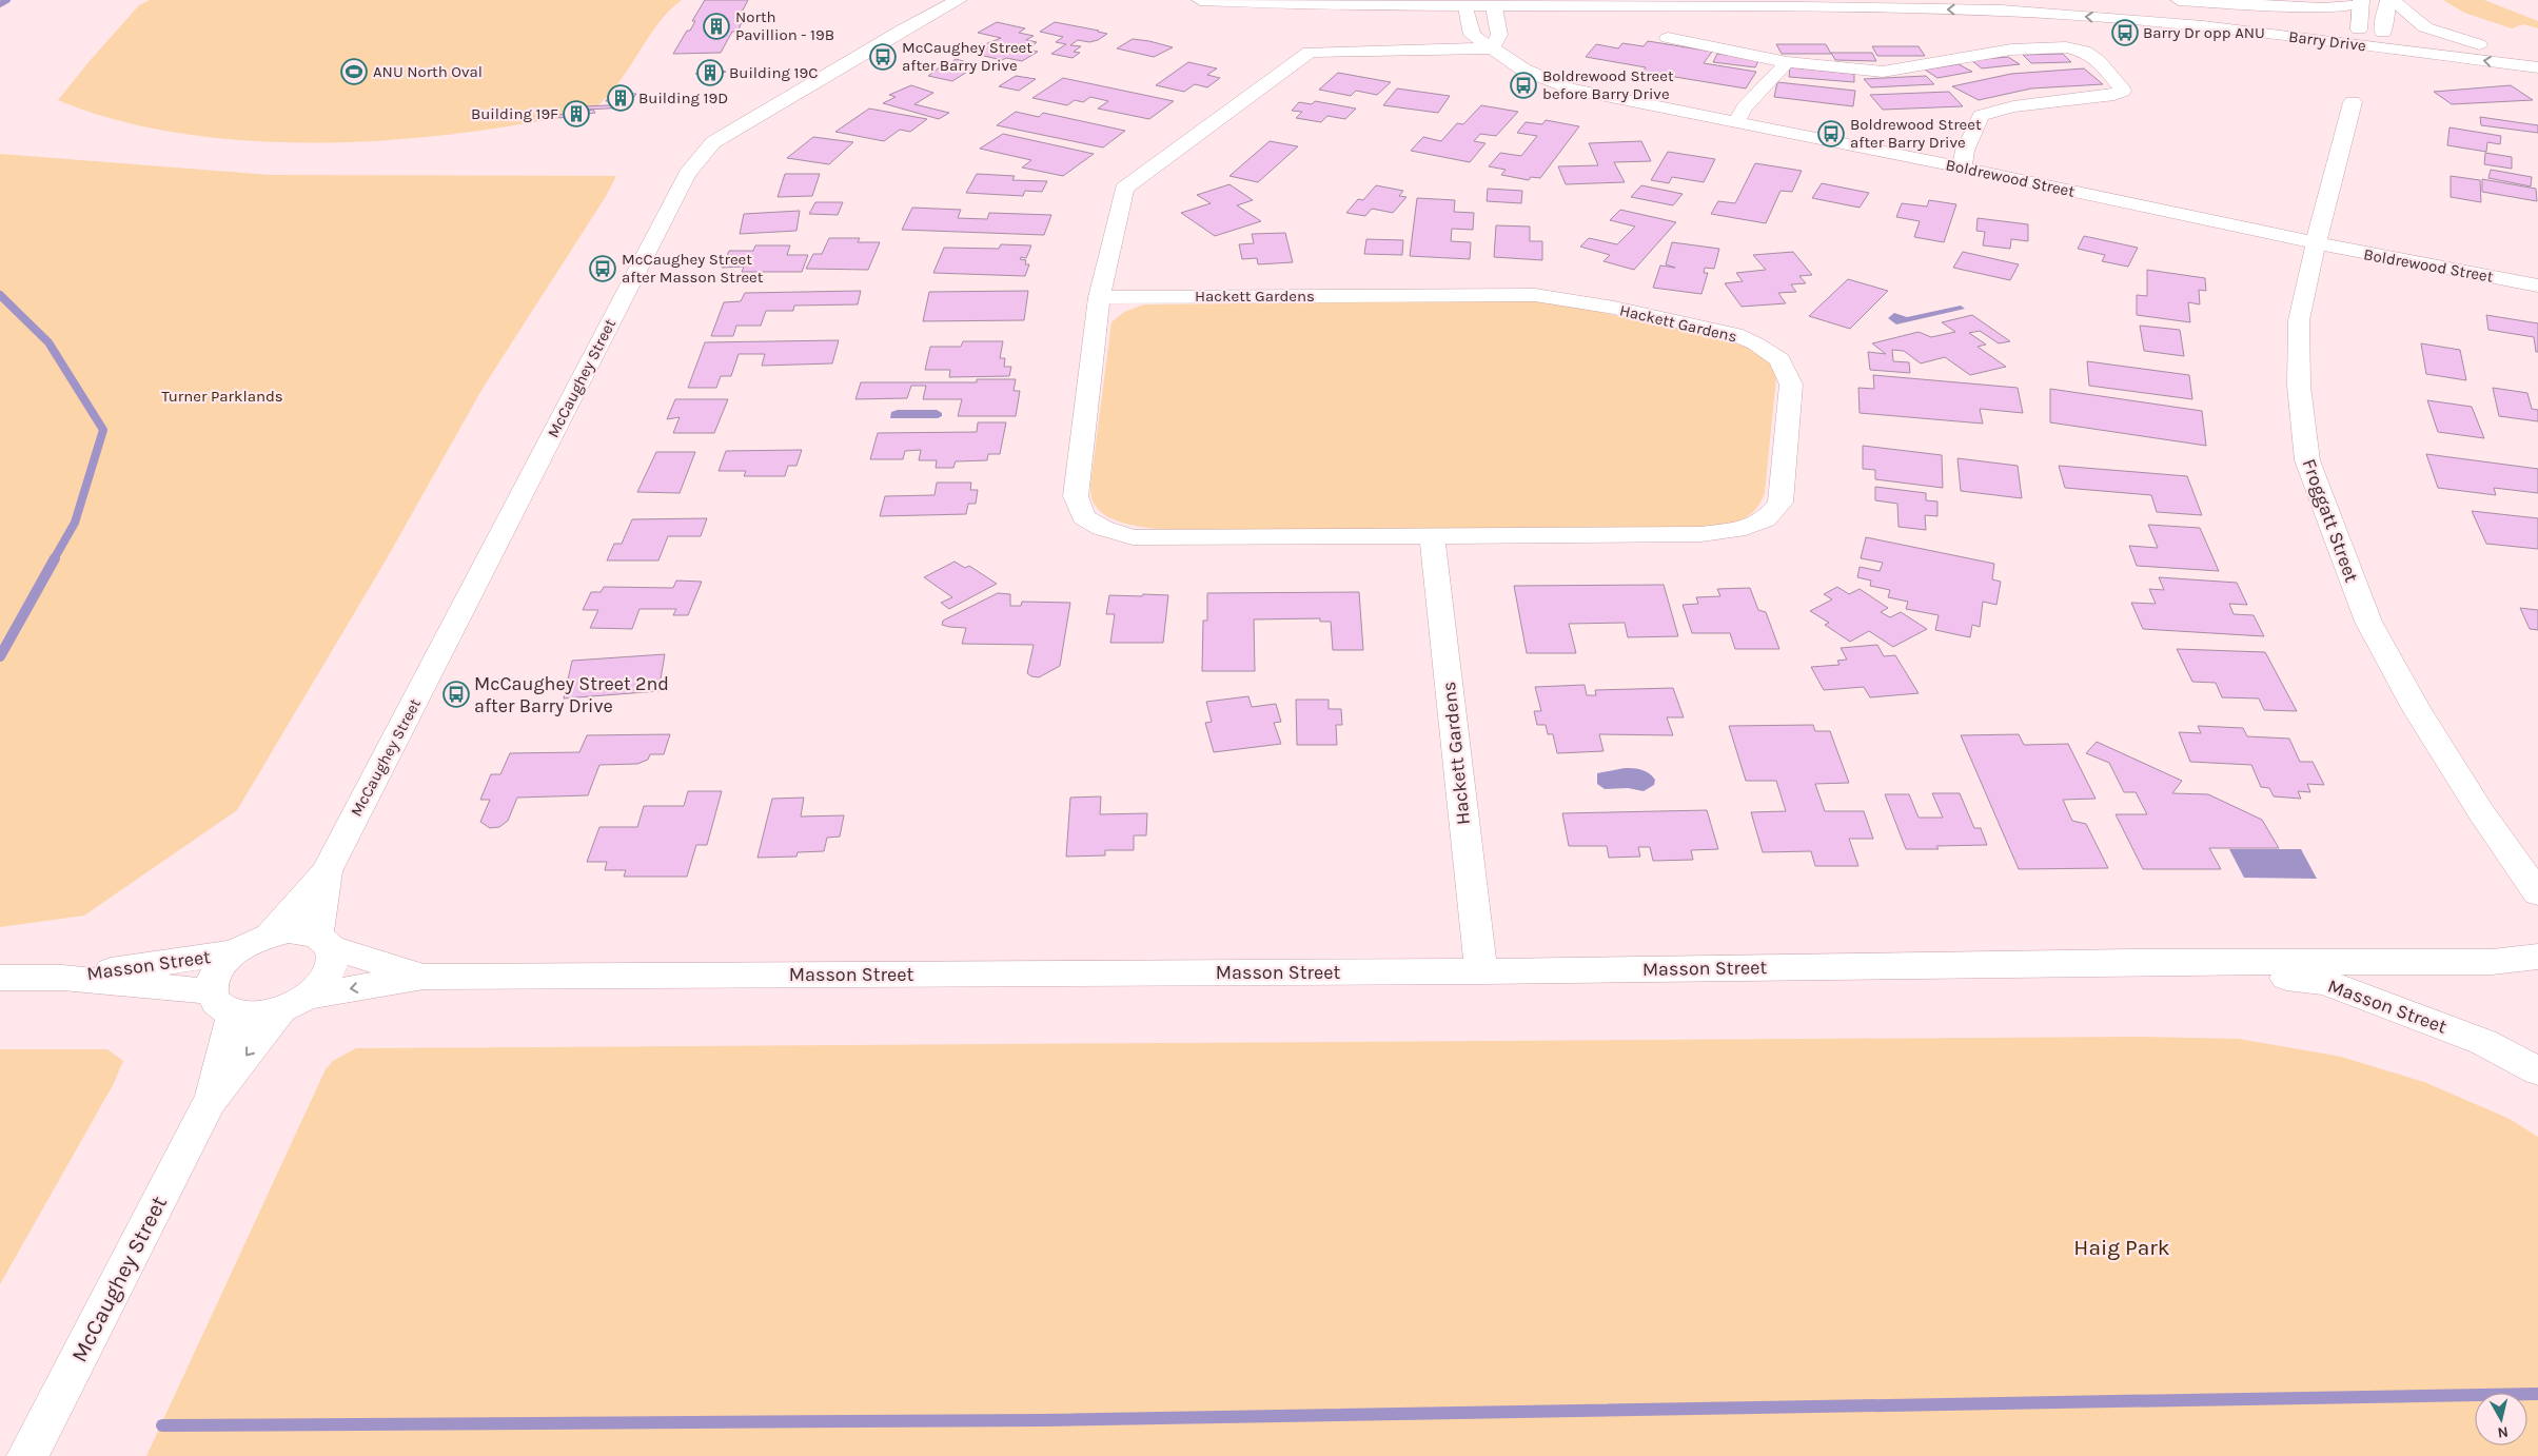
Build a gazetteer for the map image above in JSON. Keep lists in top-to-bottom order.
{
  "streets": {
    "street": [
      "Barry Drive",
      "Boldrewood Street",
      "Hackett Gardens",
      "McCaughey Street",
      "Froggatt Street",
      "Masson Street"
    ]
  },
  "crossings": [
    ["Barry Drive", "Boldrewood Street"],
    ["Boldrewood Street", "Hackett Gardens"],
    ["Boldrewood Street", "Froggatt Street"],
    ["Hackett Gardens", "Masson Street"],
    ["McCaughey Street", "Masson Street"]
  ],
  "parks": ["Turner Parklands", "Haig Park"],
  "places": {
    "building": [
      "North Pavillion - 19B",
      "Building 19C",
      "Building 19D",
      "Building 19F"
    ],
    "bus stop": [
      "Barry Dr opp ANU",
      "McCaughey Street after Barry Drive",
      "Boldrewood Street before Barry Drive",
      "Boldrewood Street after Barry Drive",
      "McCaughey Street after Masson Street",
      "McCaughey Street 2nd after Barry Drive"
    ],
    "sports": ["ANU North Oval"]
  },
  "north": "bottom"
}
